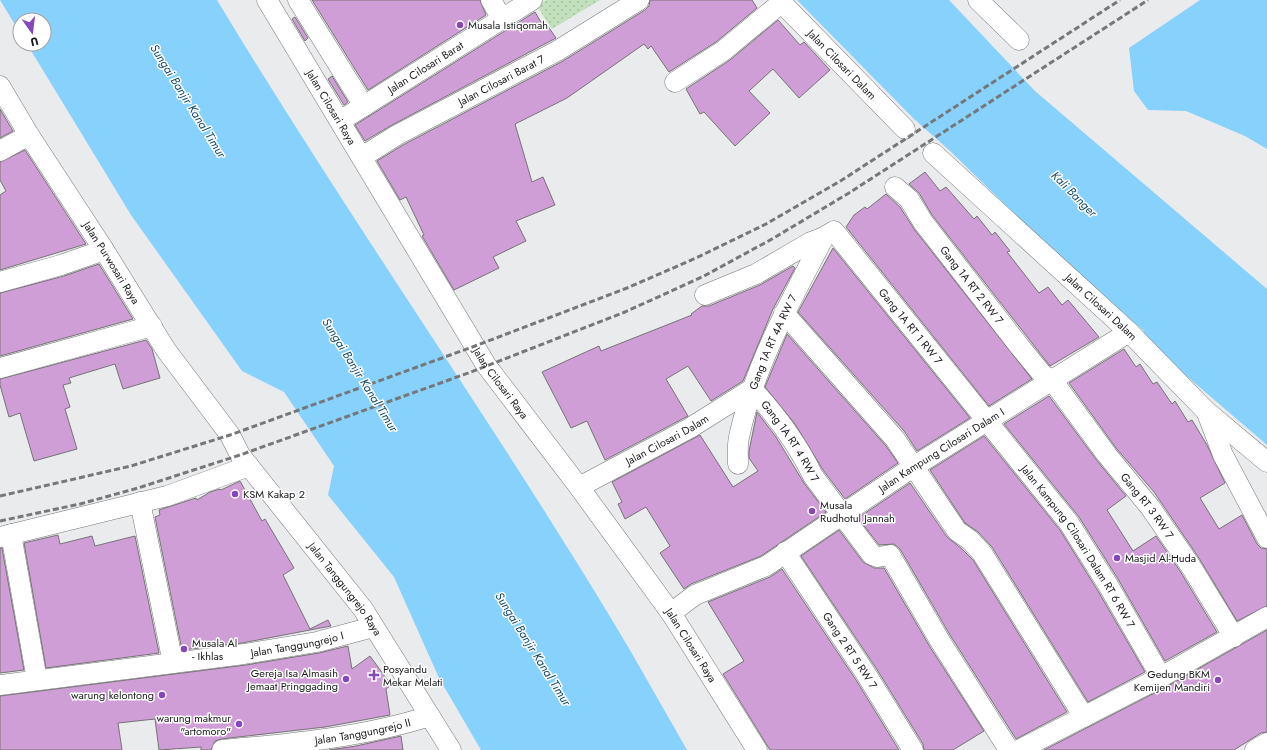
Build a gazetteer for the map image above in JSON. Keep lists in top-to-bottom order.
{
  "streets": {
    "street": [
      "Jalan Cilosari Dalam",
      "Jalan Cilosari Barat",
      "Jalan Cilosari Barat 7",
      "Jalan Cilosari Raya",
      "Jalan Purwosari Raya",
      "Gang 1A RT 2 RW 7",
      "Gang 1A RT 1 RW 7",
      "Gang 1A RT 4A RW 7",
      "Gang 1A RT 4 RW 7",
      "Jalan Kampung Cilosari Dalam I",
      "Gang RT 3 RW 7",
      "Jalan Kampung Cilosari Dalam RT 6 RW 7",
      "Jalan Tanggungrejo Raya",
      "Jalan Tanggungrejo I",
      "Gang 2 RT 5 RW 7",
      "Jalan Tanggungrejo II"
    ]
  },
  "crossings": [
    ["Jalan Cilosari Dalam", "Jalan Cilosari Raya"],
    ["Jalan Cilosari Dalam", "Gang 1A RT 4A RW 7"],
    ["Jalan Cilosari Dalam", "Gang 1A RT 4 RW 7"],
    ["Jalan Cilosari Dalam", "Jalan Kampung Cilosari Dalam I"],
    ["Jalan Cilosari Barat", "Jalan Cilosari Raya"],
    ["Jalan Cilosari Barat 7", "Jalan Cilosari Raya"],
    ["Jalan Cilosari Raya", "Jalan Kampung Cilosari Dalam I"],
    ["Jalan Purwosari Raya", "Jalan Tanggungrejo Raya"],
    ["Gang 1A RT 2 RW 7", "Jalan Kampung Cilosari Dalam I"],
    ["Gang 1A RT 2 RW 7", "Gang RT 3 RW 7"],
    ["Gang 1A RT 1 RW 7", "Gang 1A RT 4A RW 7"],
    ["Gang 1A RT 1 RW 7", "Jalan Kampung Cilosari Dalam I"],
    ["Gang 1A RT 1 RW 7", "Jalan Kampung Cilosari Dalam RT 6 RW 7"],
    ["Gang 1A RT 4A RW 7", "Gang 1A RT 4 RW 7"],
    ["Gang 1A RT 4 RW 7", "Jalan Kampung Cilosari Dalam I"],
    ["Jalan Kampung Cilosari Dalam I", "Gang RT 3 RW 7"],
    ["Jalan Kampung Cilosari Dalam I", "Jalan Kampung Cilosari Dalam RT 6 RW 7"],
    ["Jalan Kampung Cilosari Dalam I", "Gang 2 RT 5 RW 7"],
    ["Jalan Tanggungrejo Raya", "Jalan Tanggungrejo I"],
    ["Jalan Tanggungrejo Raya", "Jalan Tanggungrejo II"]
  ],
  "water": ["Sungai Banjir Kanal Timur", "Kali Banger"],
  "places": {
    "other": [
      "Musala Istiqomah",
      "KSM Kakap 2",
      "Musala Rudhotul Jannah",
      "Masjid Al-Huda",
      "Musala Al - Ikhlas",
      "Gereja Isa Almasih Jemaat Pringgading",
      "Gedung BKM Kemijen Mandiri",
      "warung kelontong",
      "warung makmur \"artomoro\""
    ],
    "health": ["Posyandu Mekar Melati"]
  },
  "north": "bottom"
}
